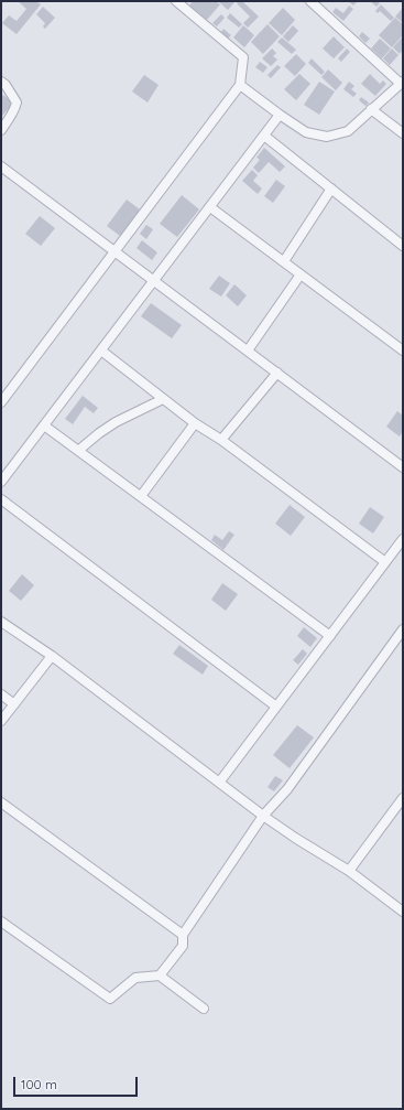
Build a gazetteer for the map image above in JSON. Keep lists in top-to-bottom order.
{
  "scale_bar": "100 m"
}
